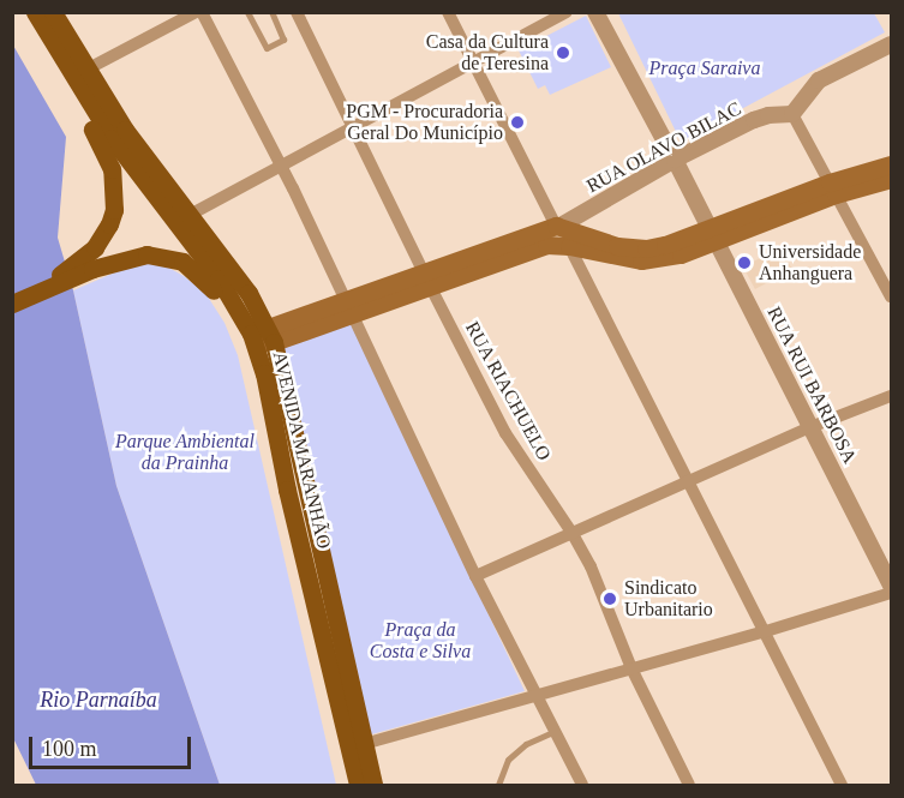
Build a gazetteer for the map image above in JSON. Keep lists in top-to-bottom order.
{
  "streets": {
    "main road": ["AVENIDA MARANHÃO"],
    "street": ["RUA OLAVO BILAC", "RUA RUI BARBOSA", "RUA RIACHUELO"]
  },
  "crossings": [
    ["RUA OLAVO BILAC", "RUA RUI BARBOSA"]
  ],
  "water": ["Rio Parnaíba"],
  "parks": ["Praça Saraiva", "Parque Ambiental da Prainha", "Praça da Costa e Silva"],
  "places": [
    "Casa da Cultura de Teresina",
    "PGM - Procuradoria Geral Do Município",
    "Universidade Anhanguera",
    "Sindicato Urbanitario"
  ],
  "scale_bar": "100 m"
}
